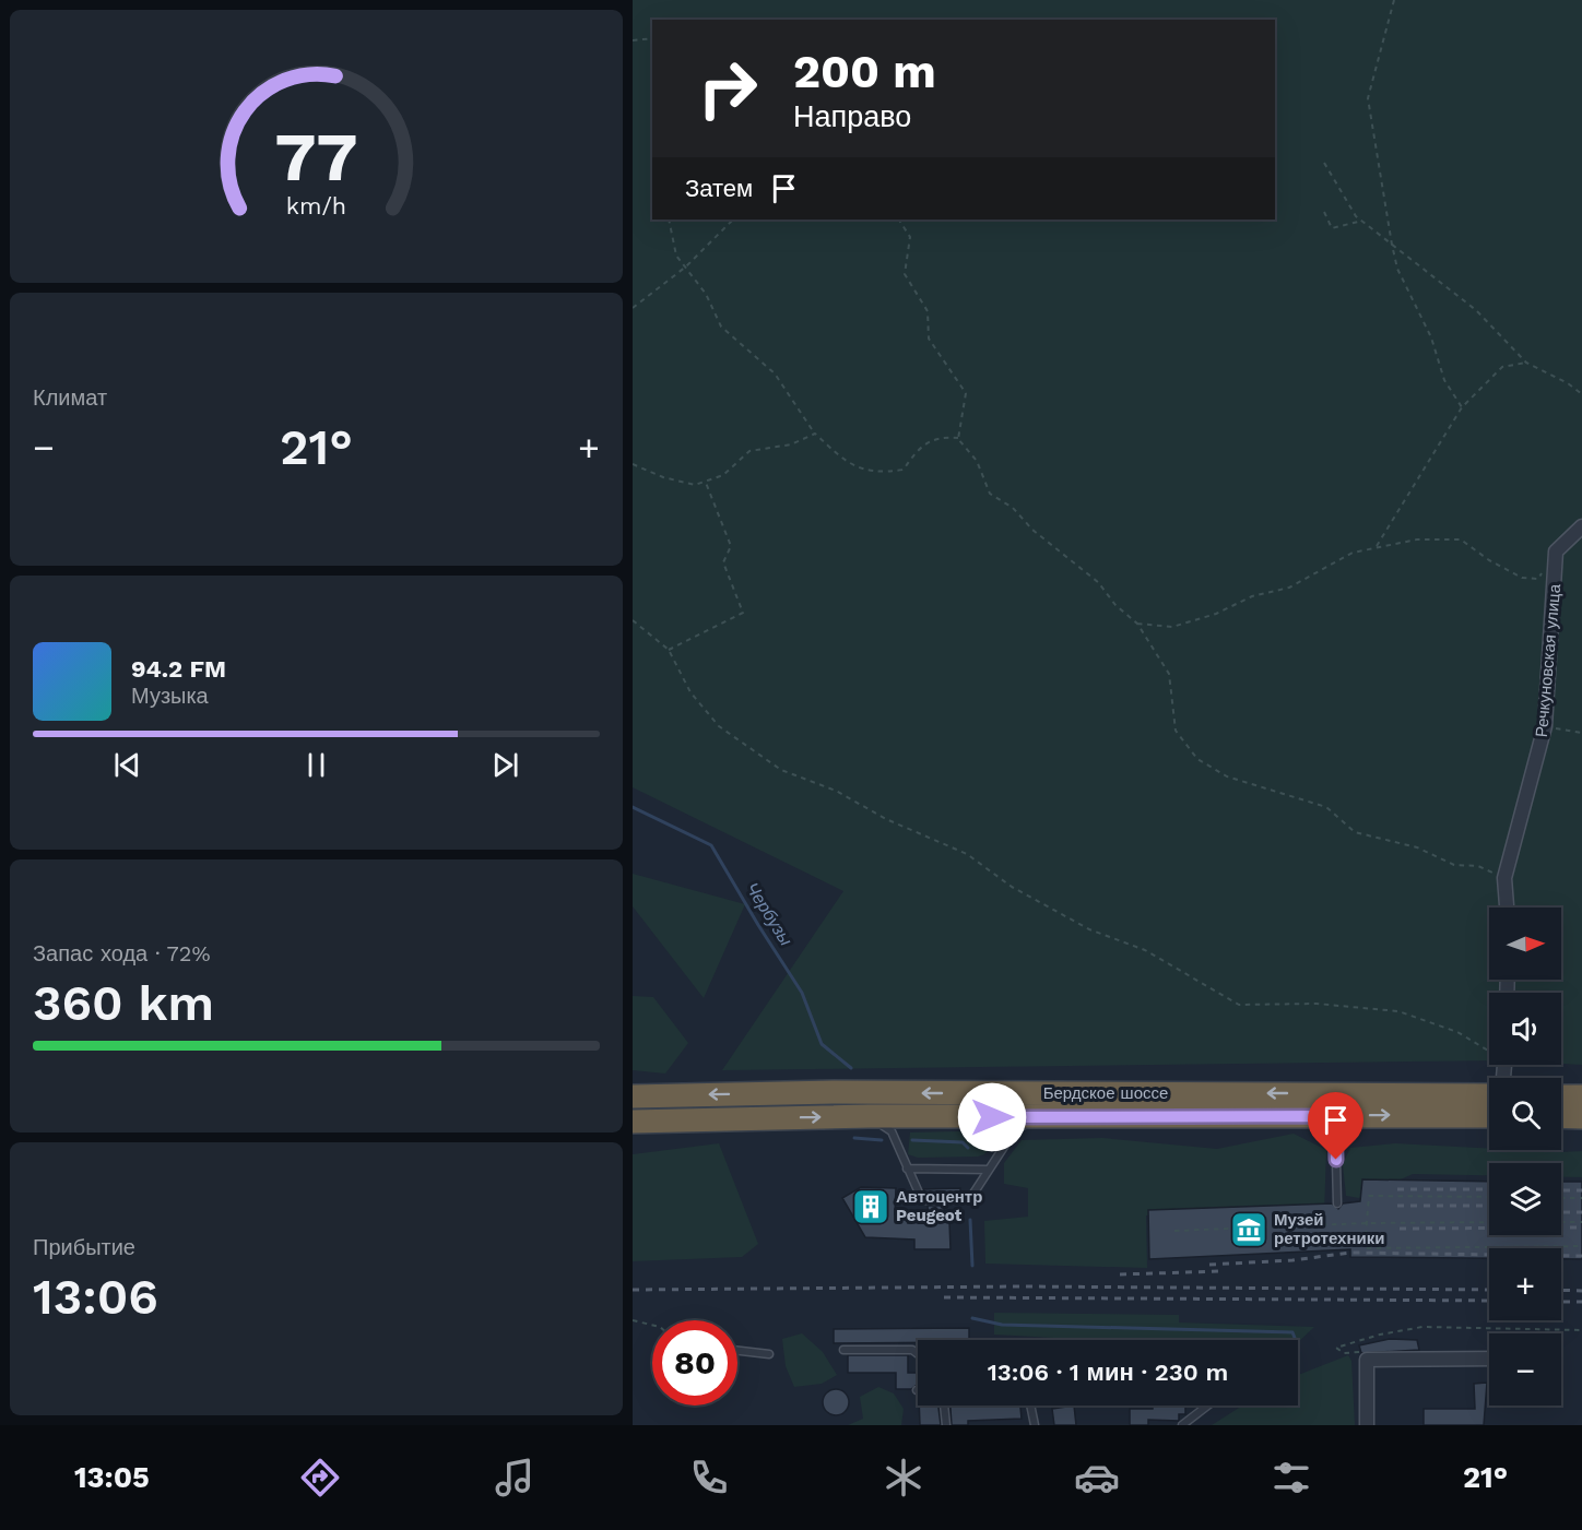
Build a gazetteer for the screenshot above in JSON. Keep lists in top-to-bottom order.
{
  "streets": {
    "highway": ["Бердское шоссе"],
    "street": ["Речкуновская улица"]
  },
  "water": ["Чербузы"],
  "places": {
    "building": ["Автоцентр Peugeot"],
    "museum": ["Музей ретротехники"]
  },
  "north": "right",
  "page": {
    "turn": ["200 m", "Направо"],
    "then": "Затем",
    "tile": [
      "Климат",
      ["Запас хода · 72%", "360 km"],
      ["Прибытие", "13:06"]
    ],
    "heat": ["−", "21°", "+"],
    "song": ["94.2 FM", "Музыка"],
    "map_buttons": ["+", "−"],
    "limit": "80",
    "trip": "13:06 · 1 мин · 230 m",
    "tabs": ["13:05", "21°"],
    "gauge": ["77", "km/h"]
  }
}
